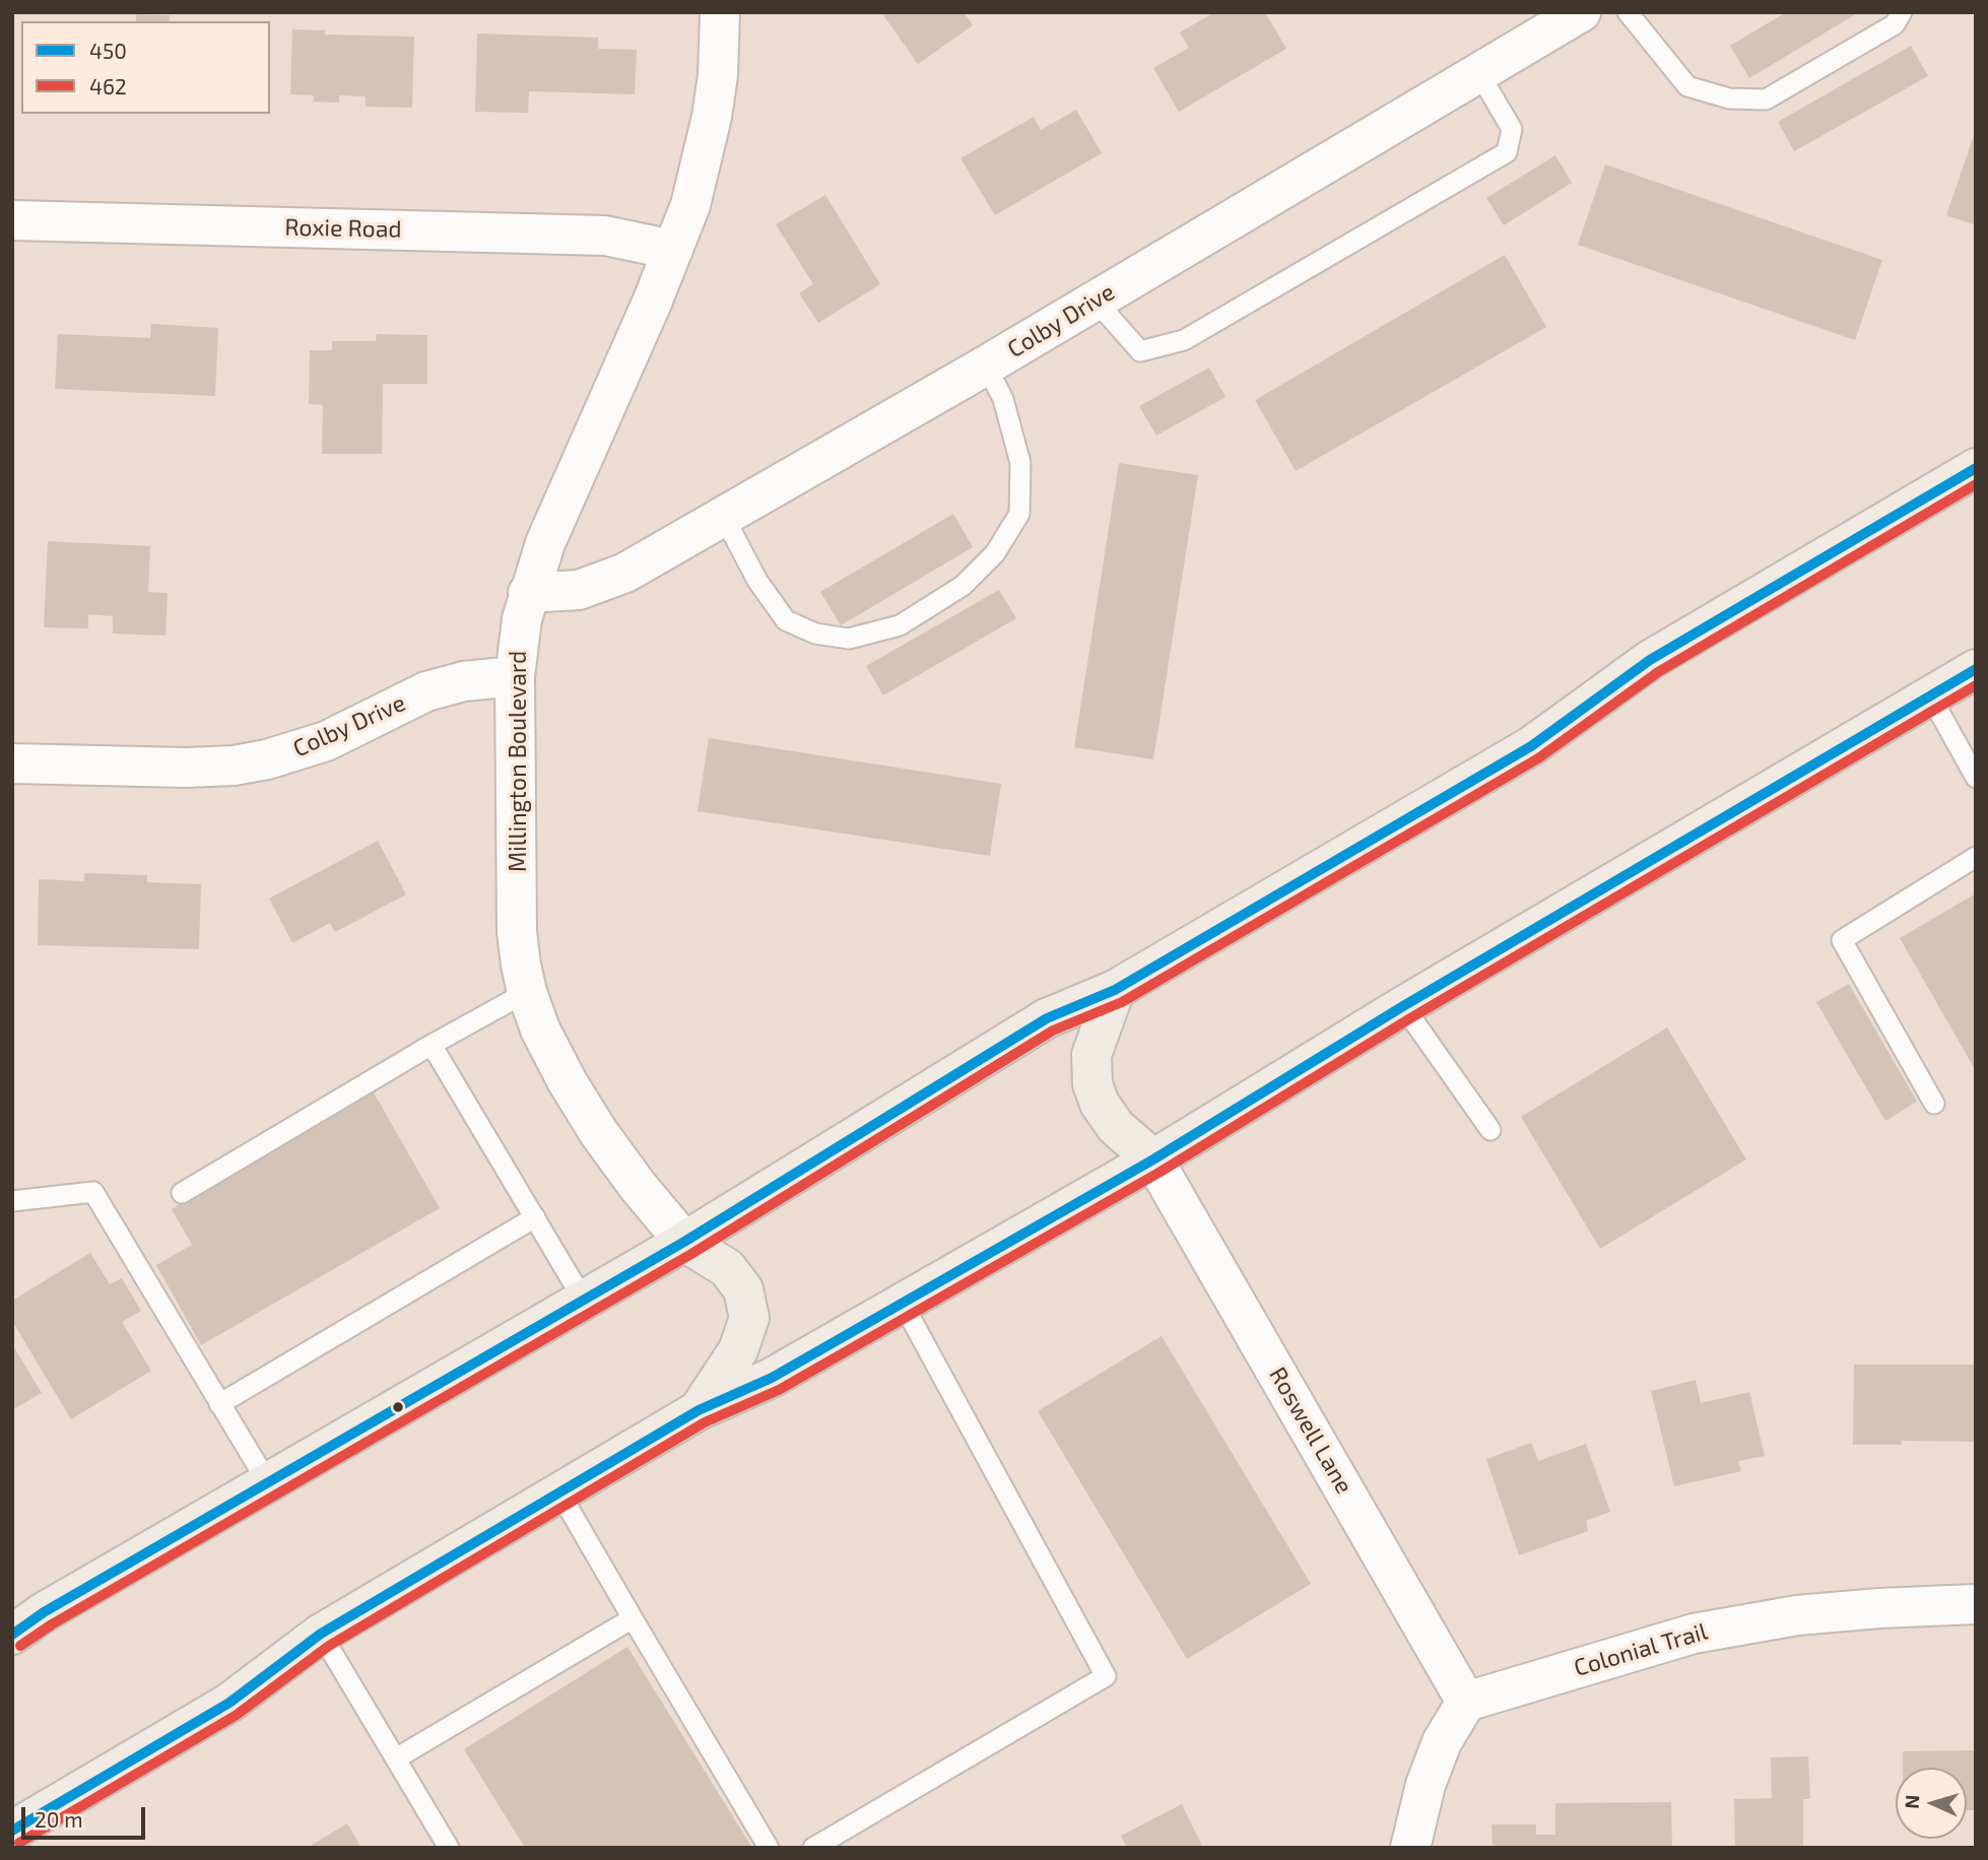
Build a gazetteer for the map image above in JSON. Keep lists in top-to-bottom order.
{
  "streets": {
    "street": [
      "Roxie Road",
      "Colby Drive",
      "Millington Boulevard",
      "Roswell Lane",
      "Colonial Trail"
    ]
  },
  "crossings": [
    ["Roxie Road", "Millington Boulevard"],
    ["Colby Drive", "Millington Boulevard"],
    ["Roswell Lane", "Colonial Trail"]
  ],
  "lines": ["transit line 450", "transit line 462"],
  "legend": ["450", "462"],
  "scale_bar": "20 m",
  "north": "left"
}
